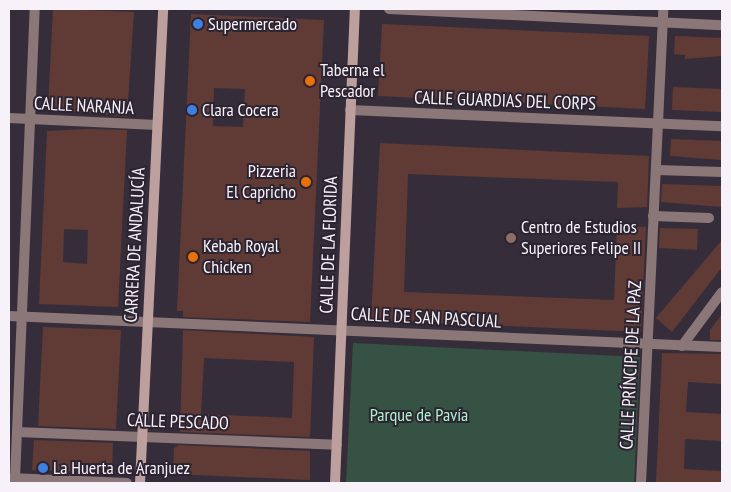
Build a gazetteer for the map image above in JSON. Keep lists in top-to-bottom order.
{
  "streets": {
    "main road": ["CARRERA DE ANDALUCÍA", "CALLE DE LA FLORIDA"],
    "street": [
      "CALLE GUARDIAS DEL CORPS",
      "CALLE NARANJA",
      "CALLE DE SAN PASCUAL",
      "CALLE PRÍNCIPE DE LA PAZ",
      "CALLE PESCADO"
    ]
  },
  "crossings": [
    ["CALLE GUARDIAS DEL CORPS", "CALLE DE LA FLORIDA"],
    ["CALLE GUARDIAS DEL CORPS", "CALLE PRÍNCIPE DE LA PAZ"],
    ["CALLE NARANJA", "CARRERA DE ANDALUCÍA"],
    ["CARRERA DE ANDALUCÍA", "CALLE DE SAN PASCUAL"],
    ["CARRERA DE ANDALUCÍA", "CALLE PESCADO"],
    ["CALLE DE LA FLORIDA", "CALLE DE SAN PASCUAL"],
    ["CALLE DE LA FLORIDA", "CALLE PESCADO"],
    ["CALLE DE SAN PASCUAL", "CALLE PRÍNCIPE DE LA PAZ"]
  ],
  "parks": ["Parque de Pavía"],
  "places": [
    "Supermercado",
    "Taberna el Pescador",
    "Clara Cocera",
    "Pizzeria El Capricho",
    "Centro de Estudios Superiores Felipe II",
    "Kebab Royal Chicken",
    "La Huerta de Aranjuez"
  ]
}
